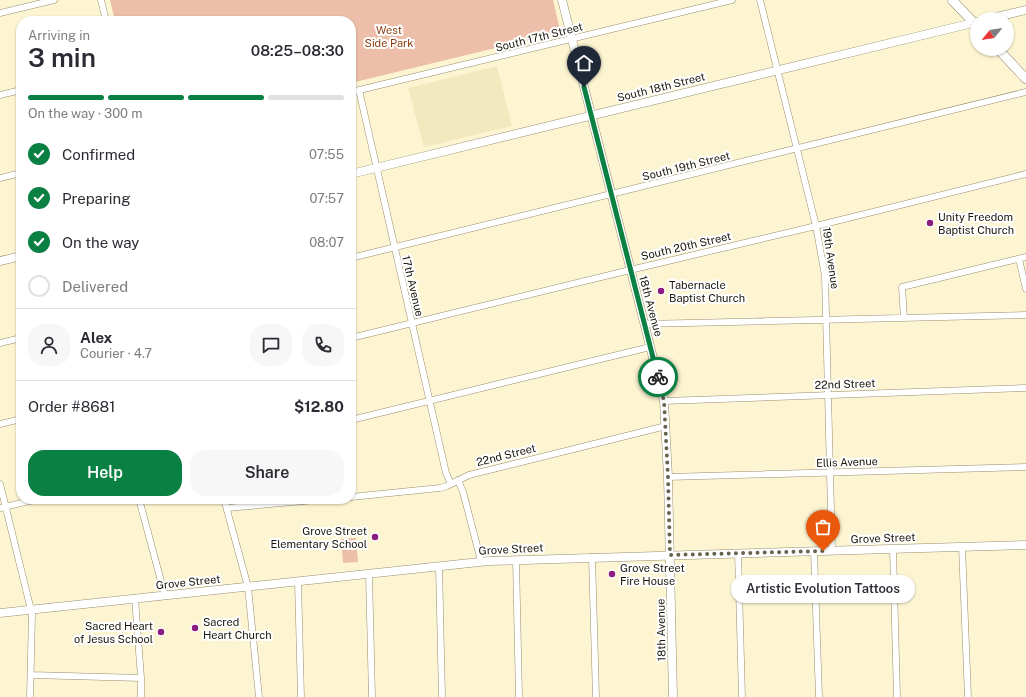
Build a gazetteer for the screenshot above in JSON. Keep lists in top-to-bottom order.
{
  "streets": {
    "main road": ["South 18th Street", "18th Avenue", "Grove Street"],
    "street": [
      "South 17th Street",
      "South 19th Street",
      "South 20th Street",
      "19th Avenue",
      "17th Avenue",
      "22nd Street",
      "Ellis Avenue"
    ]
  },
  "crossings": [
    ["South 17th Street", "17th Avenue"],
    ["South 17th Street", "18th Avenue"],
    ["South 18th Street", "19th Avenue"],
    ["South 18th Street", "17th Avenue"],
    ["South 18th Street", "18th Avenue"],
    ["South 19th Street", "19th Avenue"],
    ["South 19th Street", "17th Avenue"],
    ["South 19th Street", "18th Avenue"],
    ["South 20th Street", "19th Avenue"],
    ["South 20th Street", "17th Avenue"],
    ["South 20th Street", "18th Avenue"],
    ["19th Avenue", "22nd Street"],
    ["19th Avenue", "Ellis Avenue"],
    ["19th Avenue", "Grove Street"],
    ["17th Avenue", "22nd Street"],
    ["18th Avenue", "22nd Street"],
    ["18th Avenue", "Ellis Avenue"],
    ["18th Avenue", "Grove Street"]
  ],
  "parks": ["West Side Park"],
  "places": [
    "Unity Freedom Baptist Church",
    "Tabernacle Baptist Church",
    "Grove Street Elementary School",
    "Artistic Evolution Tattoos",
    "Grove Street Fire House",
    "Sacred Heart Church",
    "Sacred Heart of Jesus School"
  ],
  "north": "bottom left",
  "page": {
    "heading": ["3 min", "Arriving in", "08:25–08:30"],
    "panel": [
      "Alex",
      "Courier · 4.7",
      "Order #8681",
      "$12.80"
    ],
    "bar": "On the way · 300 m",
    "list": [
      ["Confirmed", "07:55"],
      ["Preparing", "07:57"],
      ["On the way", "08:07"],
      "Delivered"
    ],
    "buttons": ["Help", "Share"],
    "bubble": "Artistic Evolution Tattoos"
  }
}
